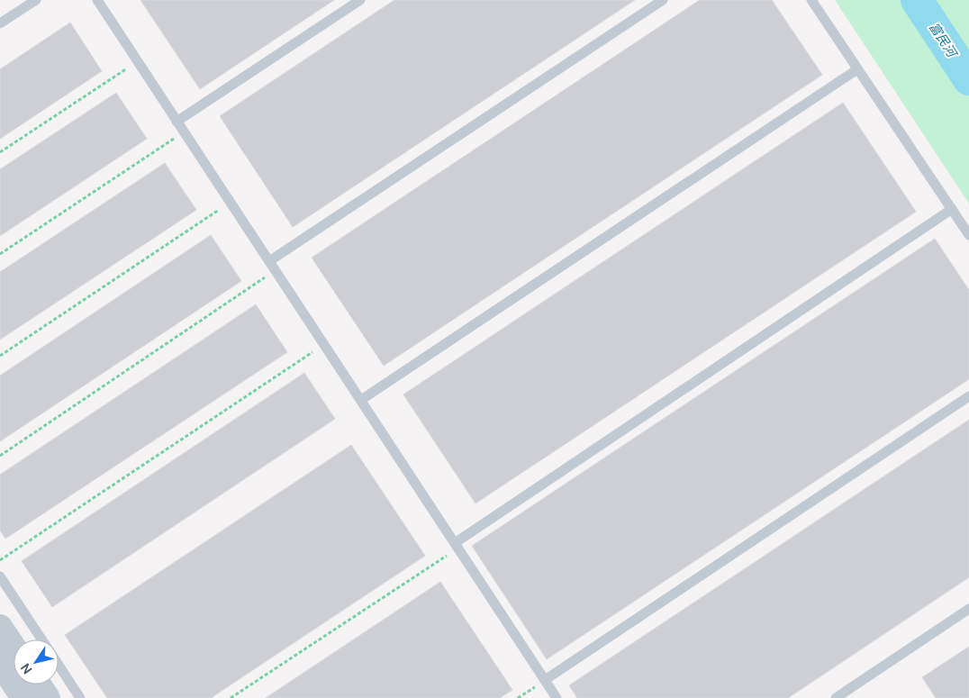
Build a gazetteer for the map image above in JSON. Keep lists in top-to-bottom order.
{
  "water": ["富民河"],
  "north": "bottom left"
}
